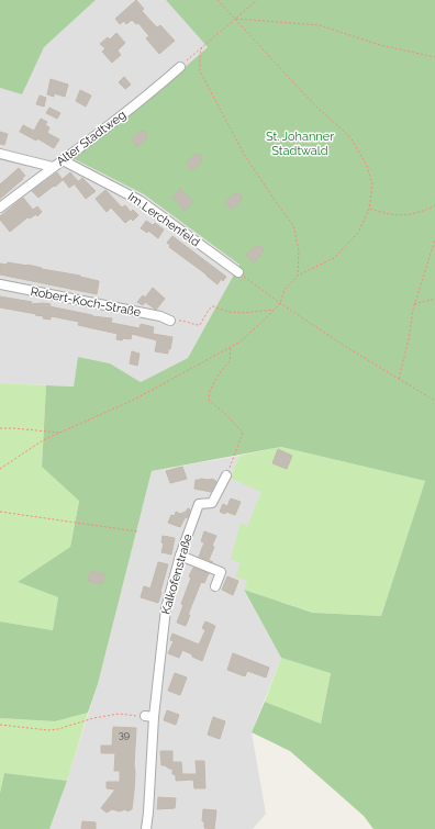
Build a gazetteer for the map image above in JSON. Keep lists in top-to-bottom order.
{
  "streets": {
    "street": [
      "Alter Stadtweg",
      "Im Lerchenfeld",
      "Robert-Koch-Straße",
      "Kalkofenstraße"
    ]
  },
  "crossings": [
    ["Alter Stadtweg", "Im Lerchenfeld"]
  ],
  "parks": ["St. Johanner Stadtwald"],
  "house_numbers": ["39"]
}
